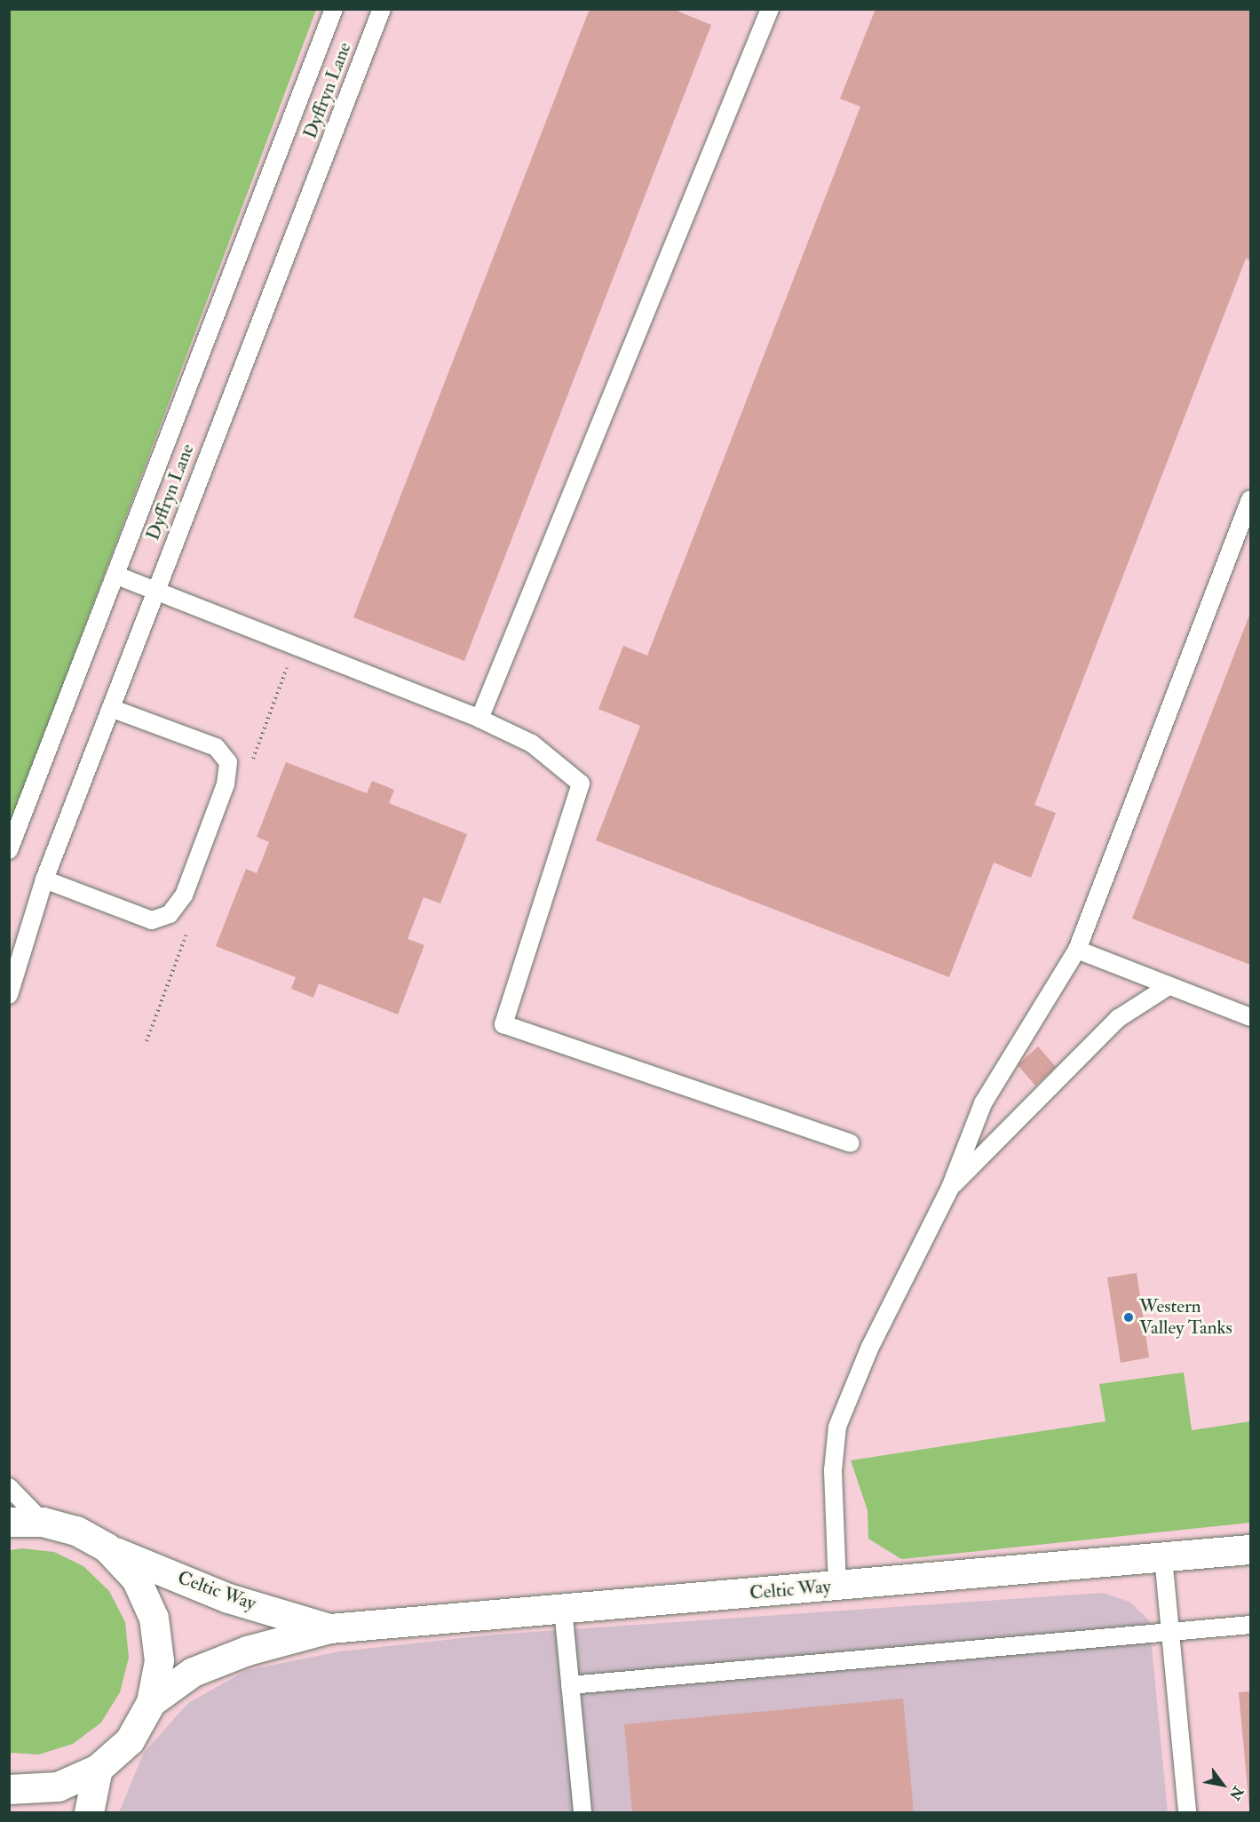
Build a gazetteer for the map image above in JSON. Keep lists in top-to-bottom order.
{
  "streets": {
    "street": ["Celtic Way"],
    "lane": ["Dyffryn Lane"]
  },
  "places": ["Western Valley Tanks"],
  "north": "bottom right"
}
